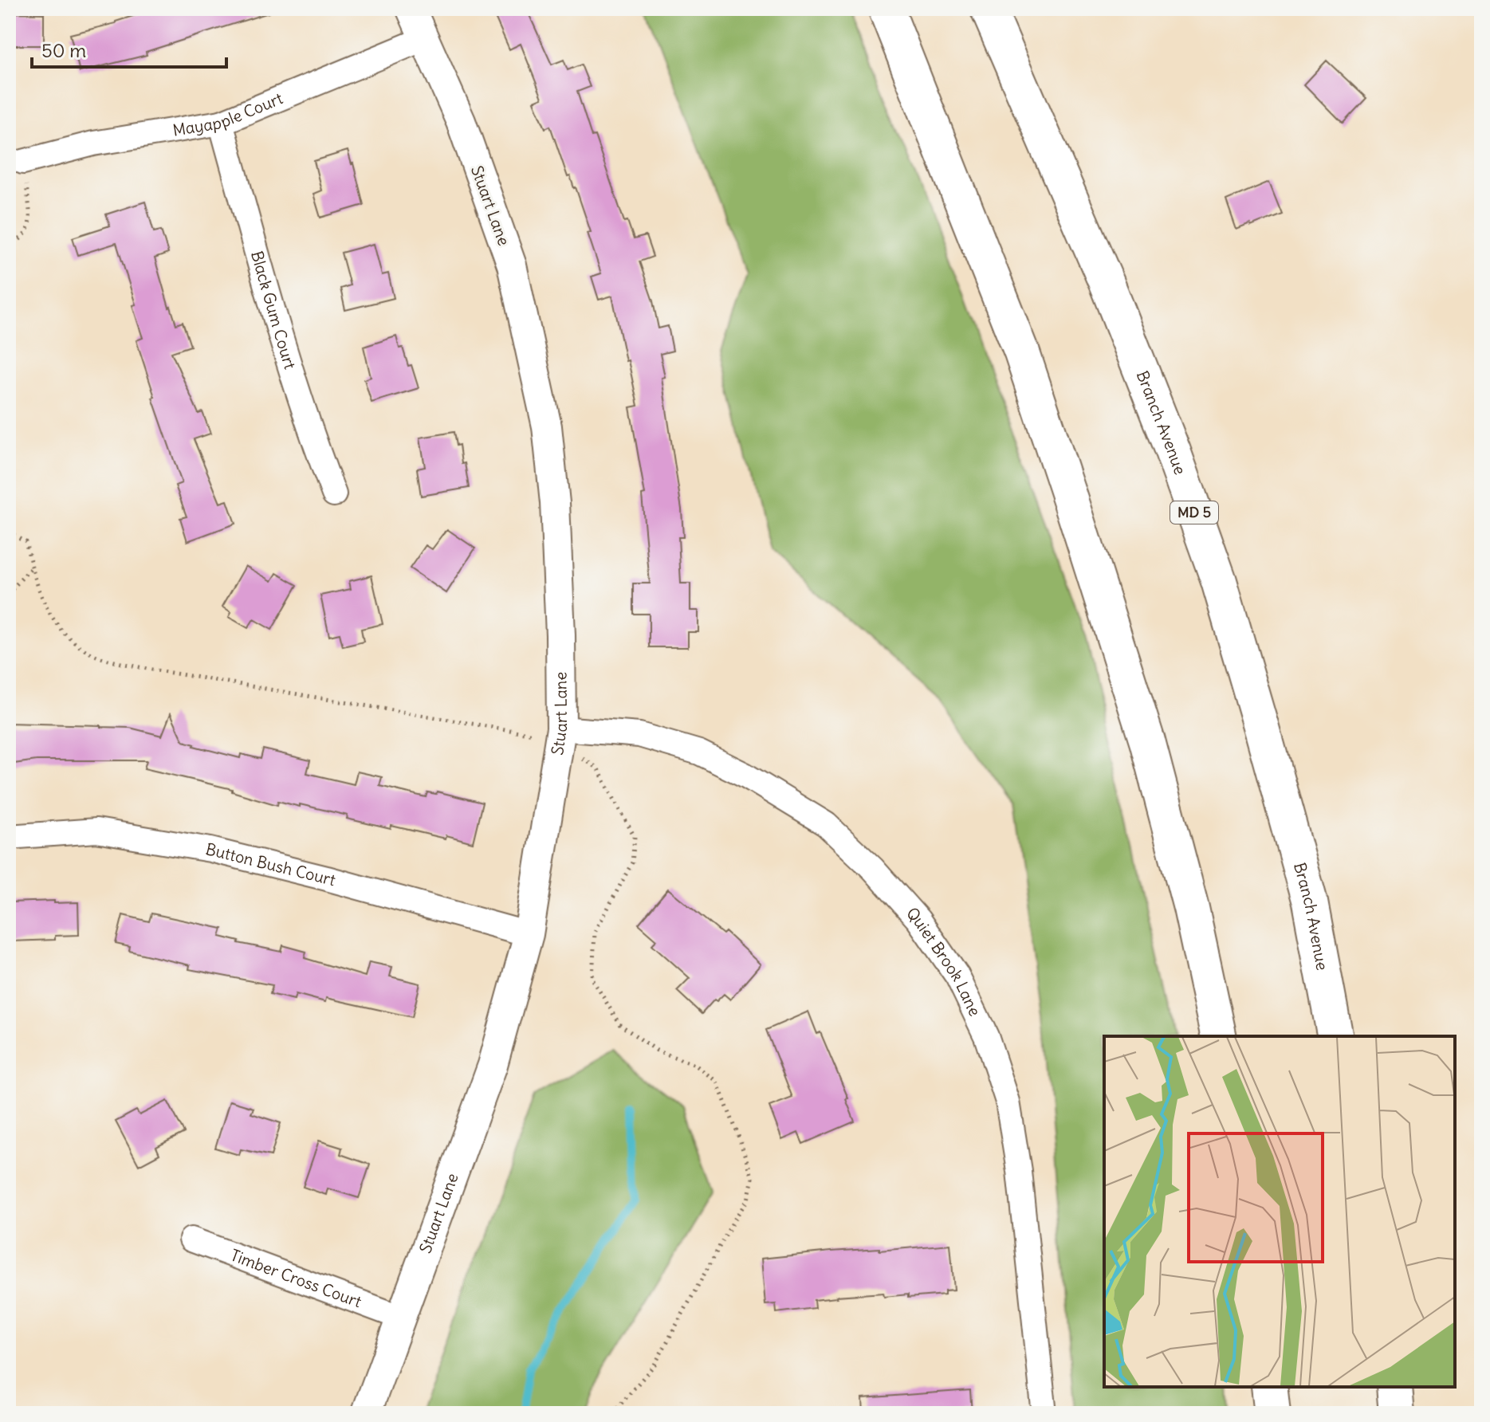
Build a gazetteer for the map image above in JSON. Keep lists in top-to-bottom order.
{
  "streets": {
    "highway": ["Branch Avenue", "MD 5"],
    "street": [
      "Mayapple Court",
      "Stuart Lane",
      "Black Gum Court",
      "Button Bush Court",
      "Quiet Brook Lane",
      "Timber Cross Court"
    ]
  },
  "crossings": [
    ["Mayapple Court", "Stuart Lane"],
    ["Mayapple Court", "Black Gum Court"],
    ["Stuart Lane", "Button Bush Court"],
    ["Stuart Lane", "Quiet Brook Lane"],
    ["Stuart Lane", "Timber Cross Court"]
  ],
  "scale_bar": "50 m"
}
